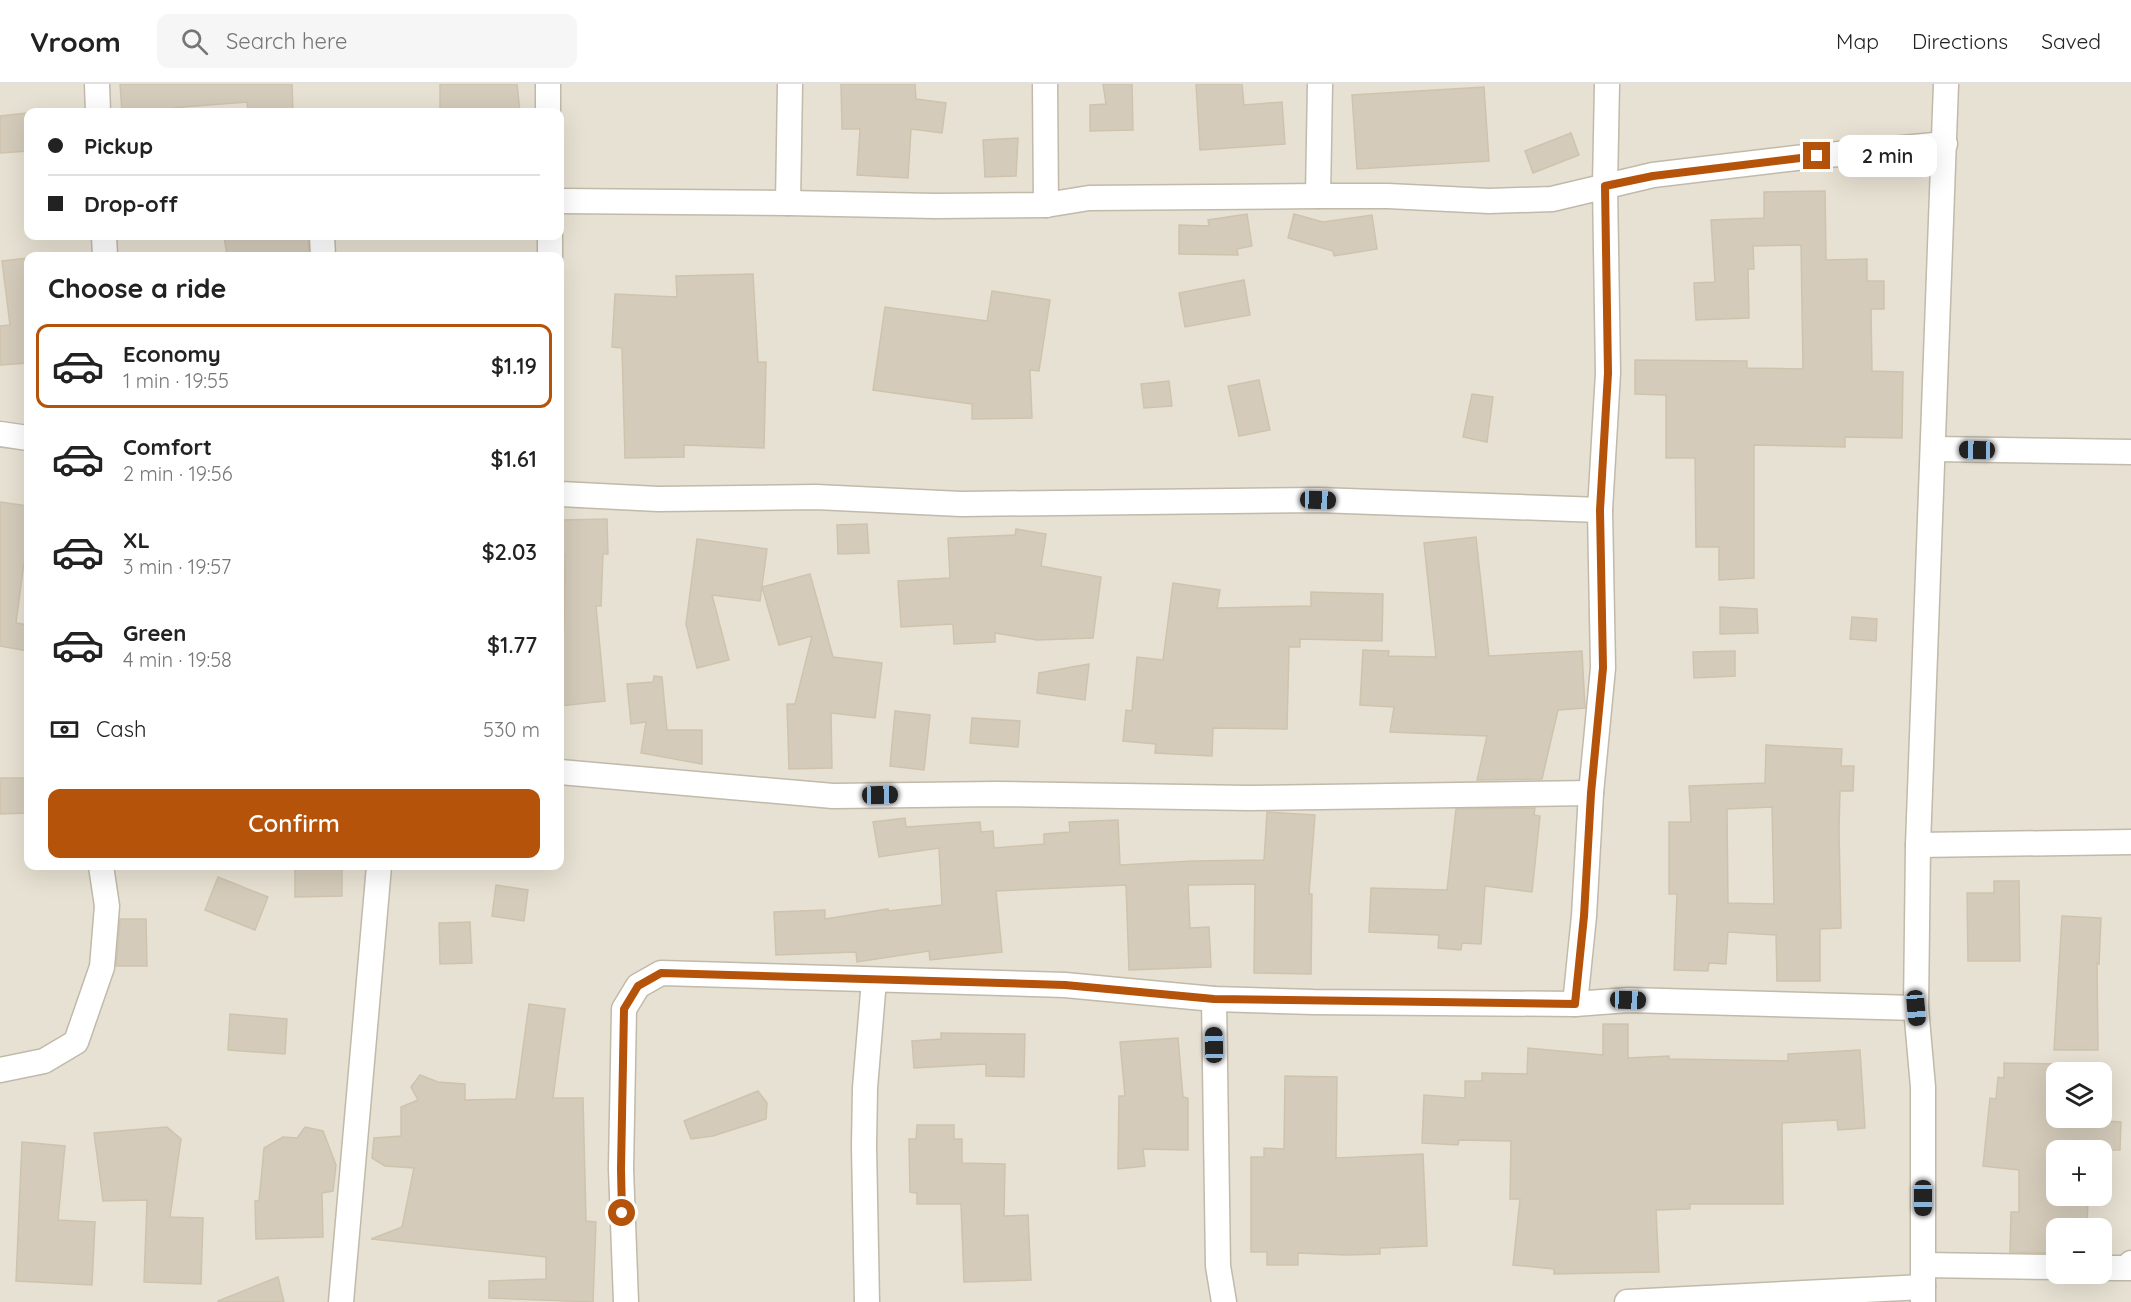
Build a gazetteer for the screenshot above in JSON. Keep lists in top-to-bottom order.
{
  "page": {
    "header": "Vroom",
    "search": "Search here",
    "nav": ["Map", "Directions", "Saved"],
    "banner": ["Pickup", "Drop-off"],
    "bubble": "2 min",
    "heading": "Choose a ride",
    "list": [
      {
        "name": "Economy",
        "note": "1 min · 19:55",
        "value": "$1.19"
      },
      {
        "name": "Comfort",
        "note": "2 min · 19:56",
        "value": "$1.61"
      },
      {
        "name": "XL",
        "note": "3 min · 19:57",
        "value": "$2.03"
      },
      {
        "name": "Green",
        "note": "4 min · 19:58",
        "value": "$1.77"
      }
    ],
    "pay": ["Cash", "530 m"],
    "buttons": "Confirm",
    "map_buttons": ["+", "−"]
  }
}
